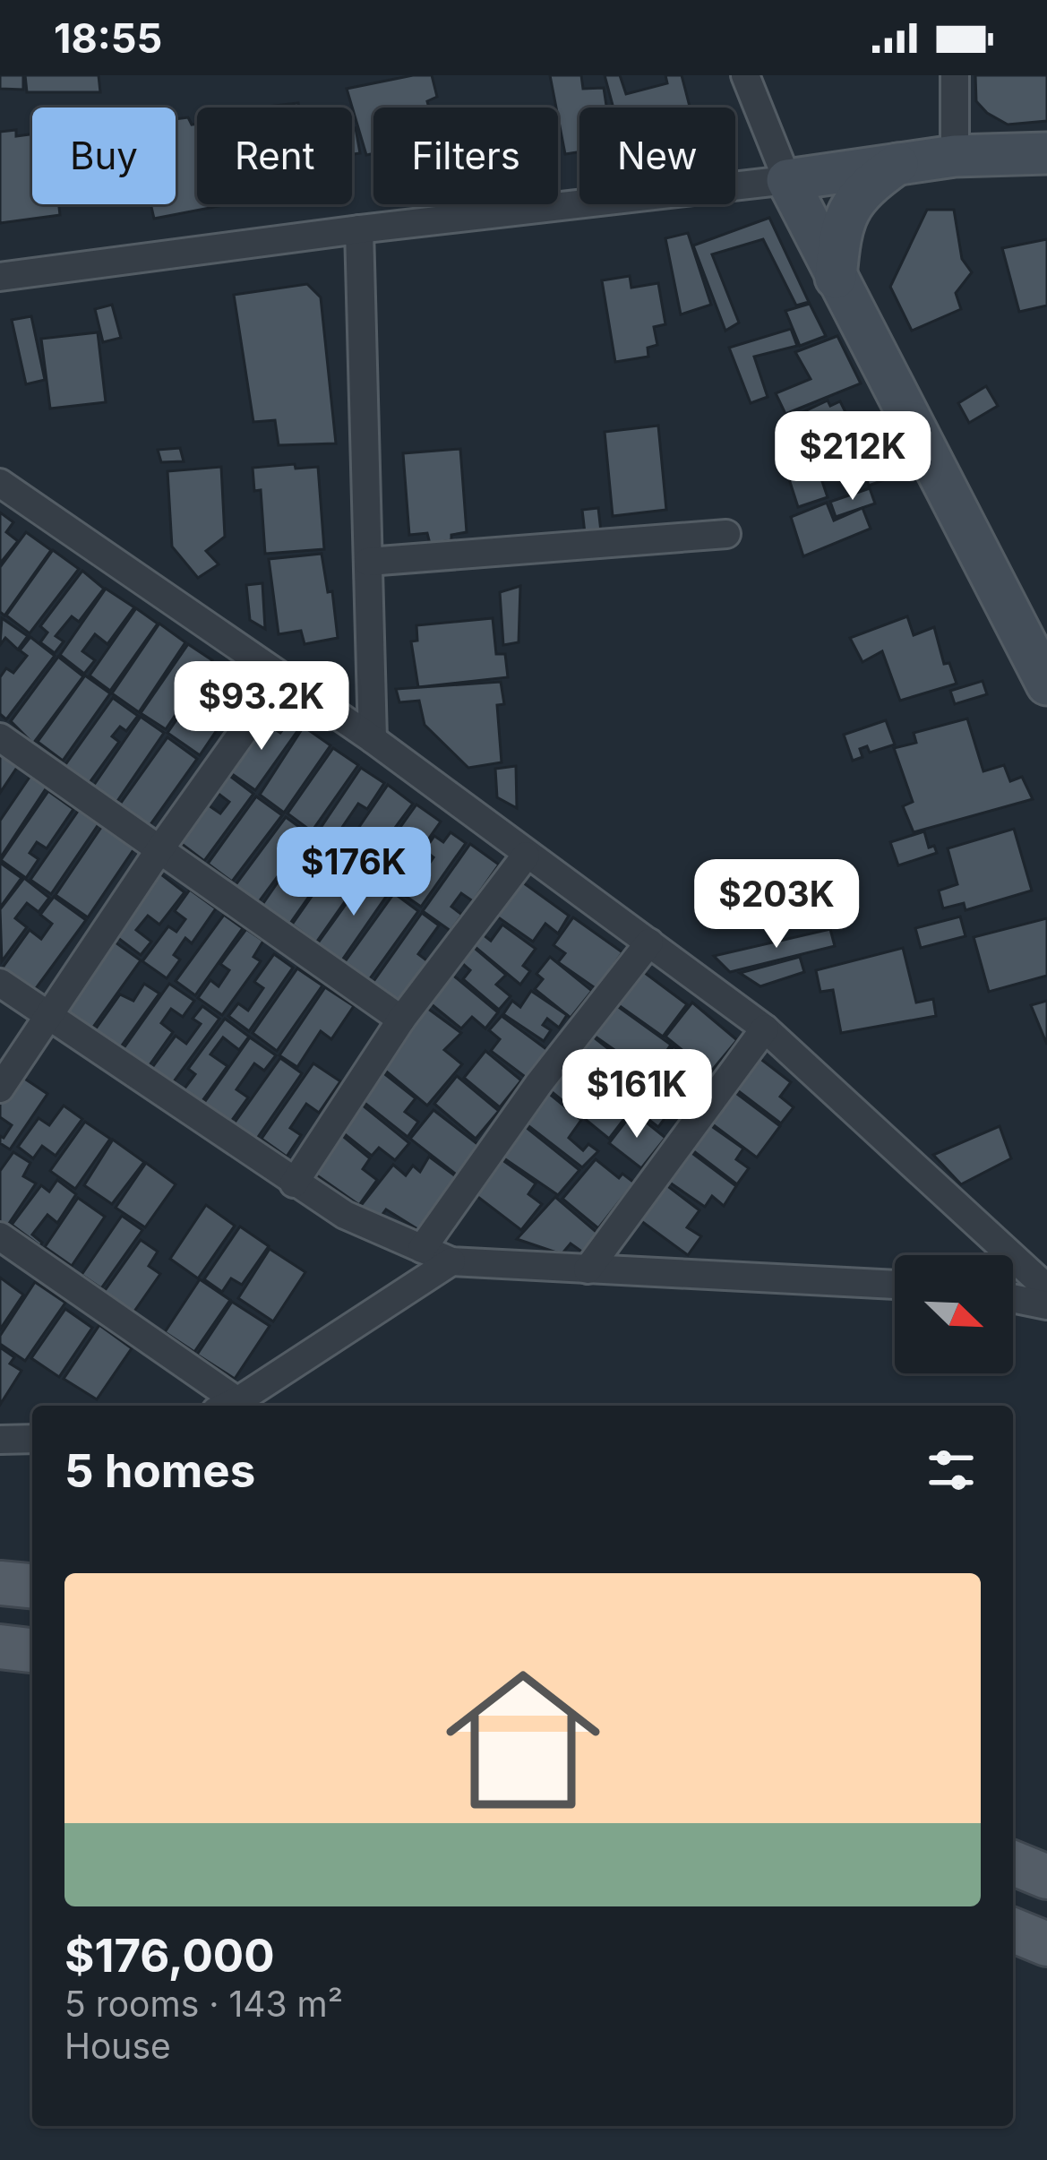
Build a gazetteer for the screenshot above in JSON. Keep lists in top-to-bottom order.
{
  "north": "bottom right",
  "page": {
    "status": "18:55",
    "chip": [
      "Buy",
      "Rent",
      "Filters",
      "New"
    ],
    "price": [
      "$212K",
      "$93.2K",
      "$176K",
      "$203K",
      "$161K"
    ],
    "heading": "5 homes",
    "list": [
      {
        "name": "$176,000",
        "note": "5 rooms · 143 m² · House"
      }
    ]
  }
}
